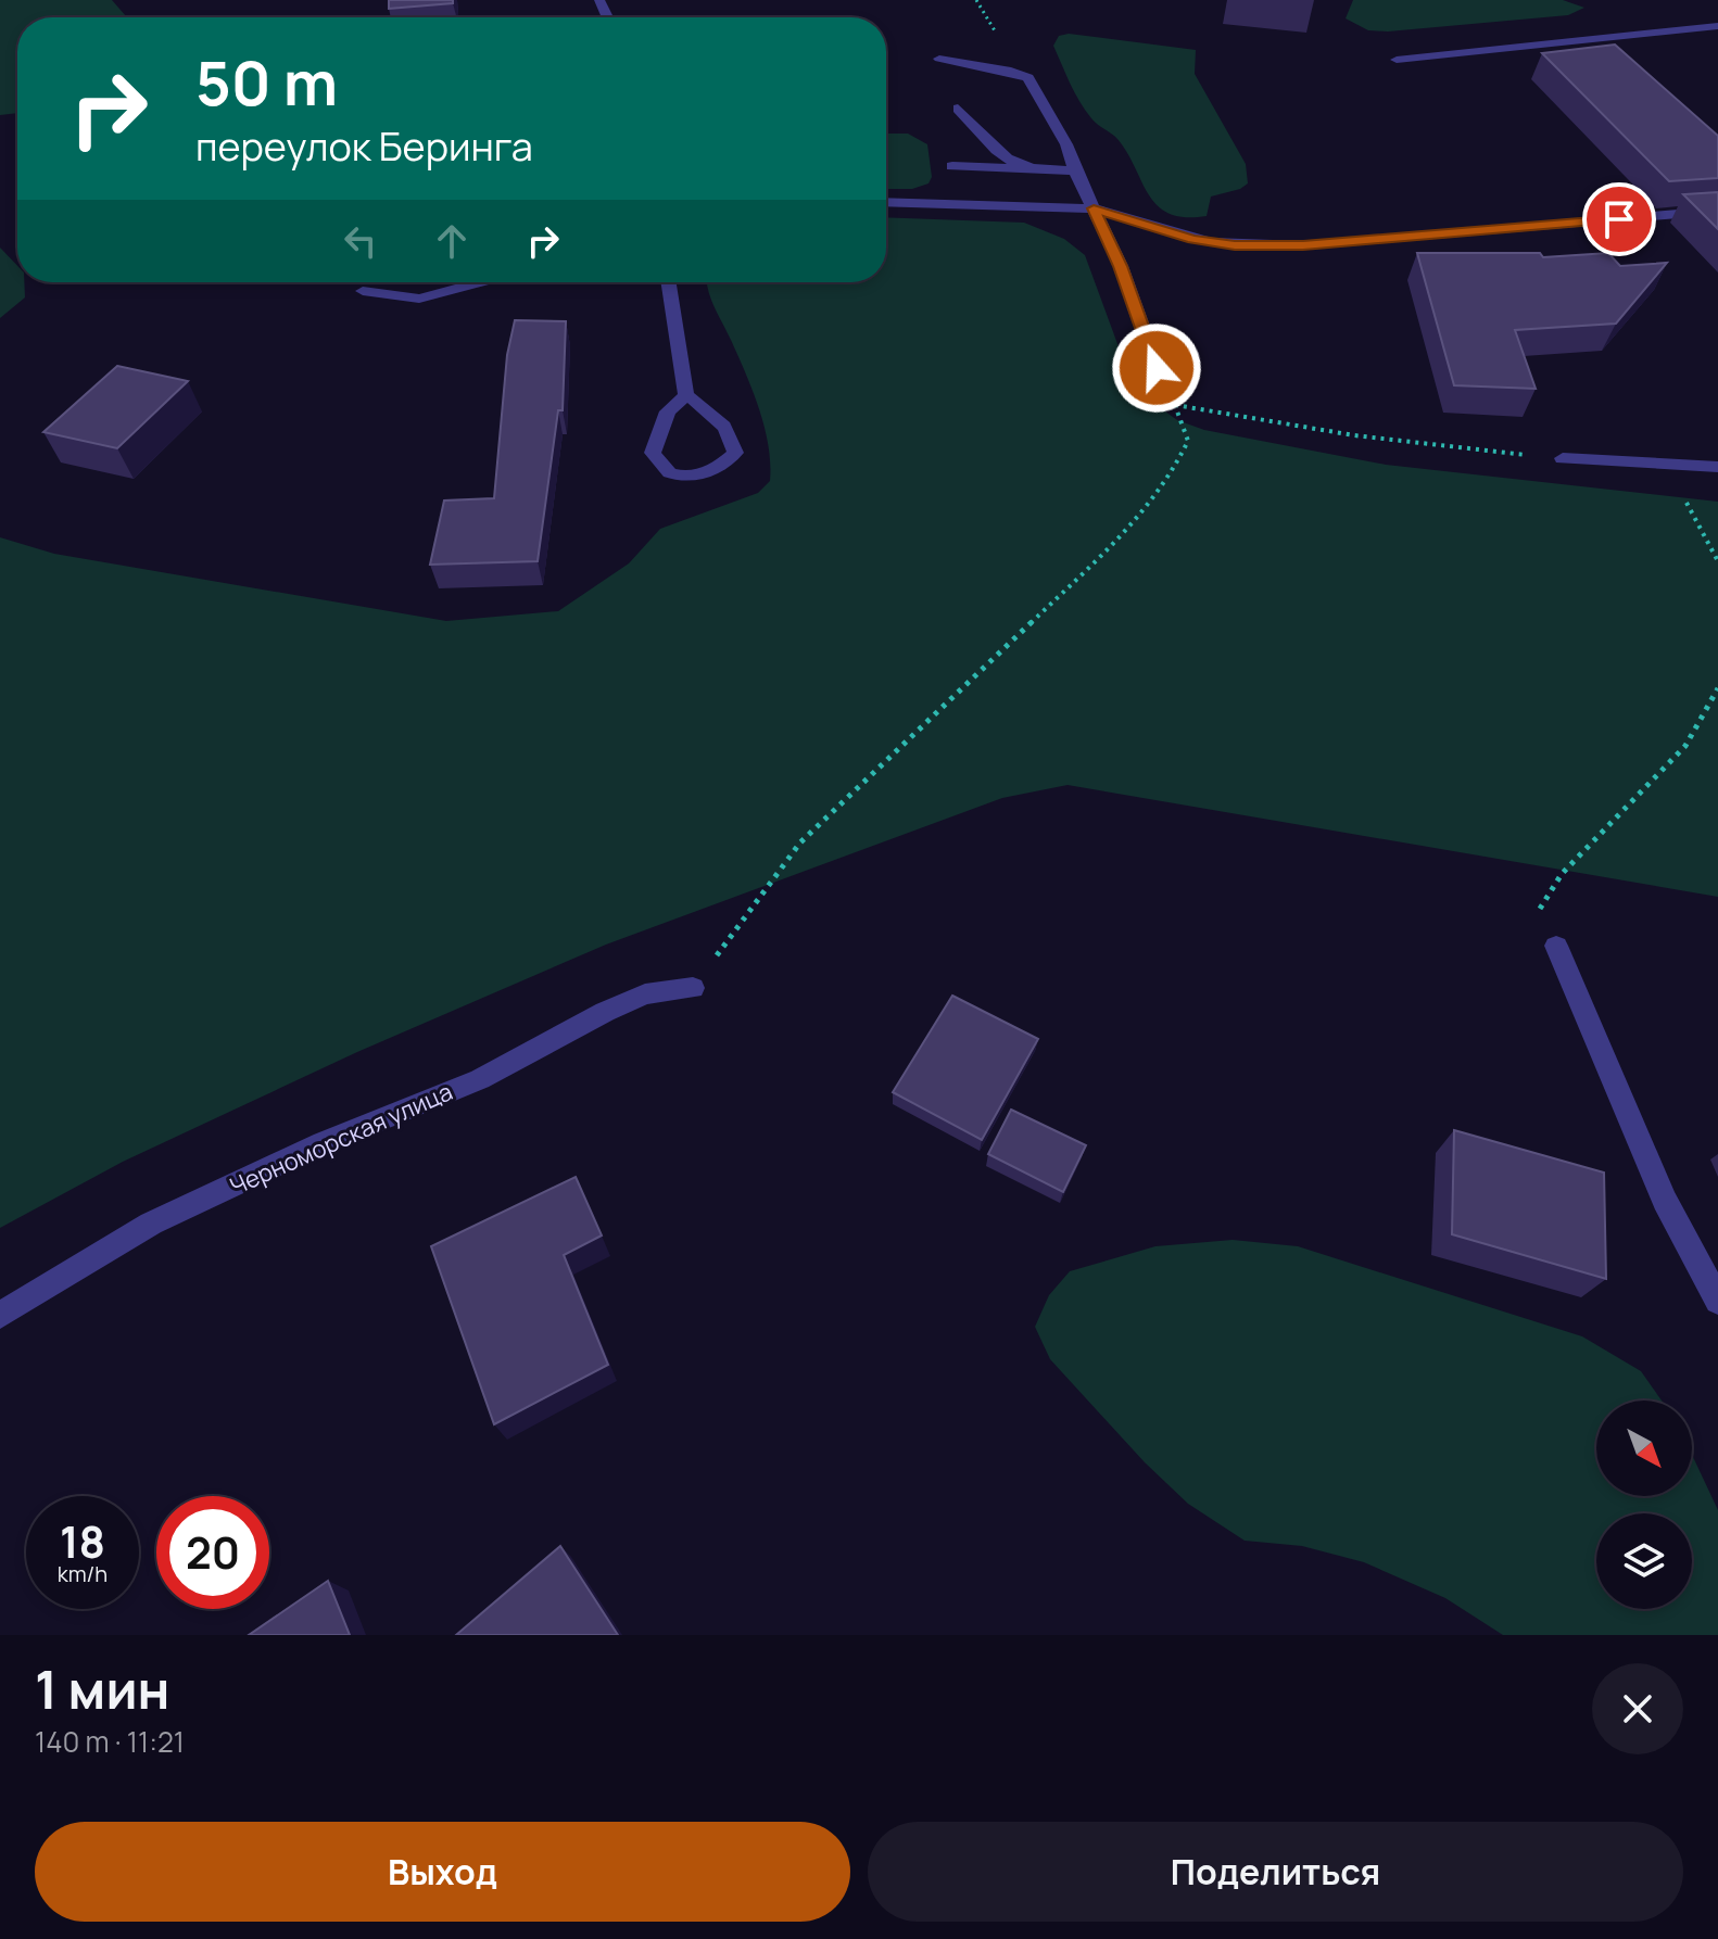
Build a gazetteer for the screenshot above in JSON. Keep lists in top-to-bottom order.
{
  "streets": {
    "lane": ["Черноморская улица"]
  },
  "north": "bottom right",
  "page": {
    "turn": ["50 m", "переулок Беринга"],
    "speed": "18 km/h",
    "limit": "20",
    "heading": ["1 мин", "140 m · 11:21"],
    "buttons": ["Выход", "Поделиться"]
  }
}
